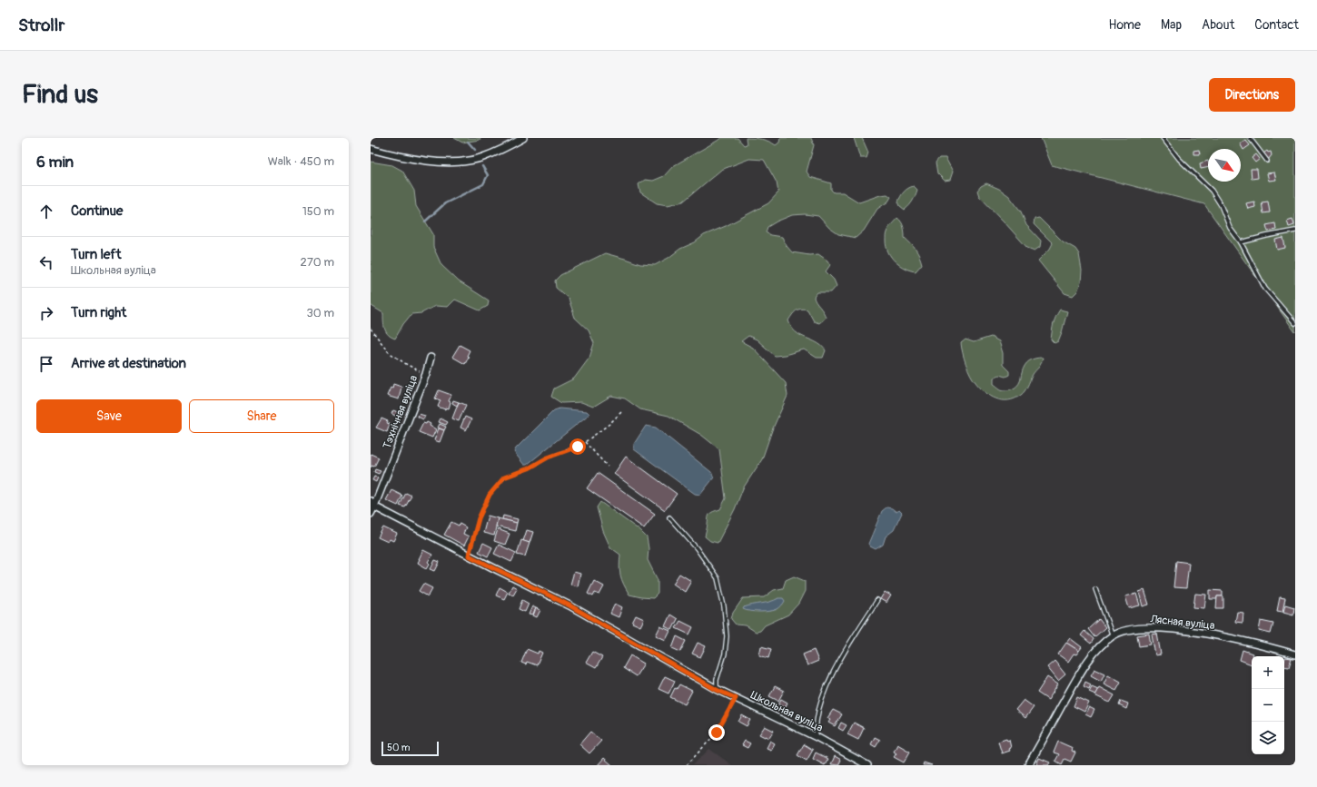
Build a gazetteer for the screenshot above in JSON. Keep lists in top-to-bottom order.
{
  "streets": {
    "street": ["Тэхнічная вуліца", "Лясная вуліца", "Школьная вуліца"]
  },
  "crossings": [
    ["Тэхнічная вуліца", "Школьная вуліца"]
  ],
  "scale_bar": "50 m",
  "north": "bottom right",
  "page": {
    "header": "Strollr",
    "nav": [
      "Home",
      "Map",
      "About",
      "Contact"
    ],
    "buttons": [
      "Directions",
      ["Save", "Share"]
    ],
    "title": "Find us",
    "heading": ["6 min", "Walk · 450 m"],
    "list": [
      ["Continue", "150 m"],
      ["Turn left", "Школьная вуліца", "270 m"],
      ["Turn right", "30 m"],
      "Arrive at destination"
    ],
    "map_buttons": ["+", "−"],
    "scale": "50 m"
  }
}
